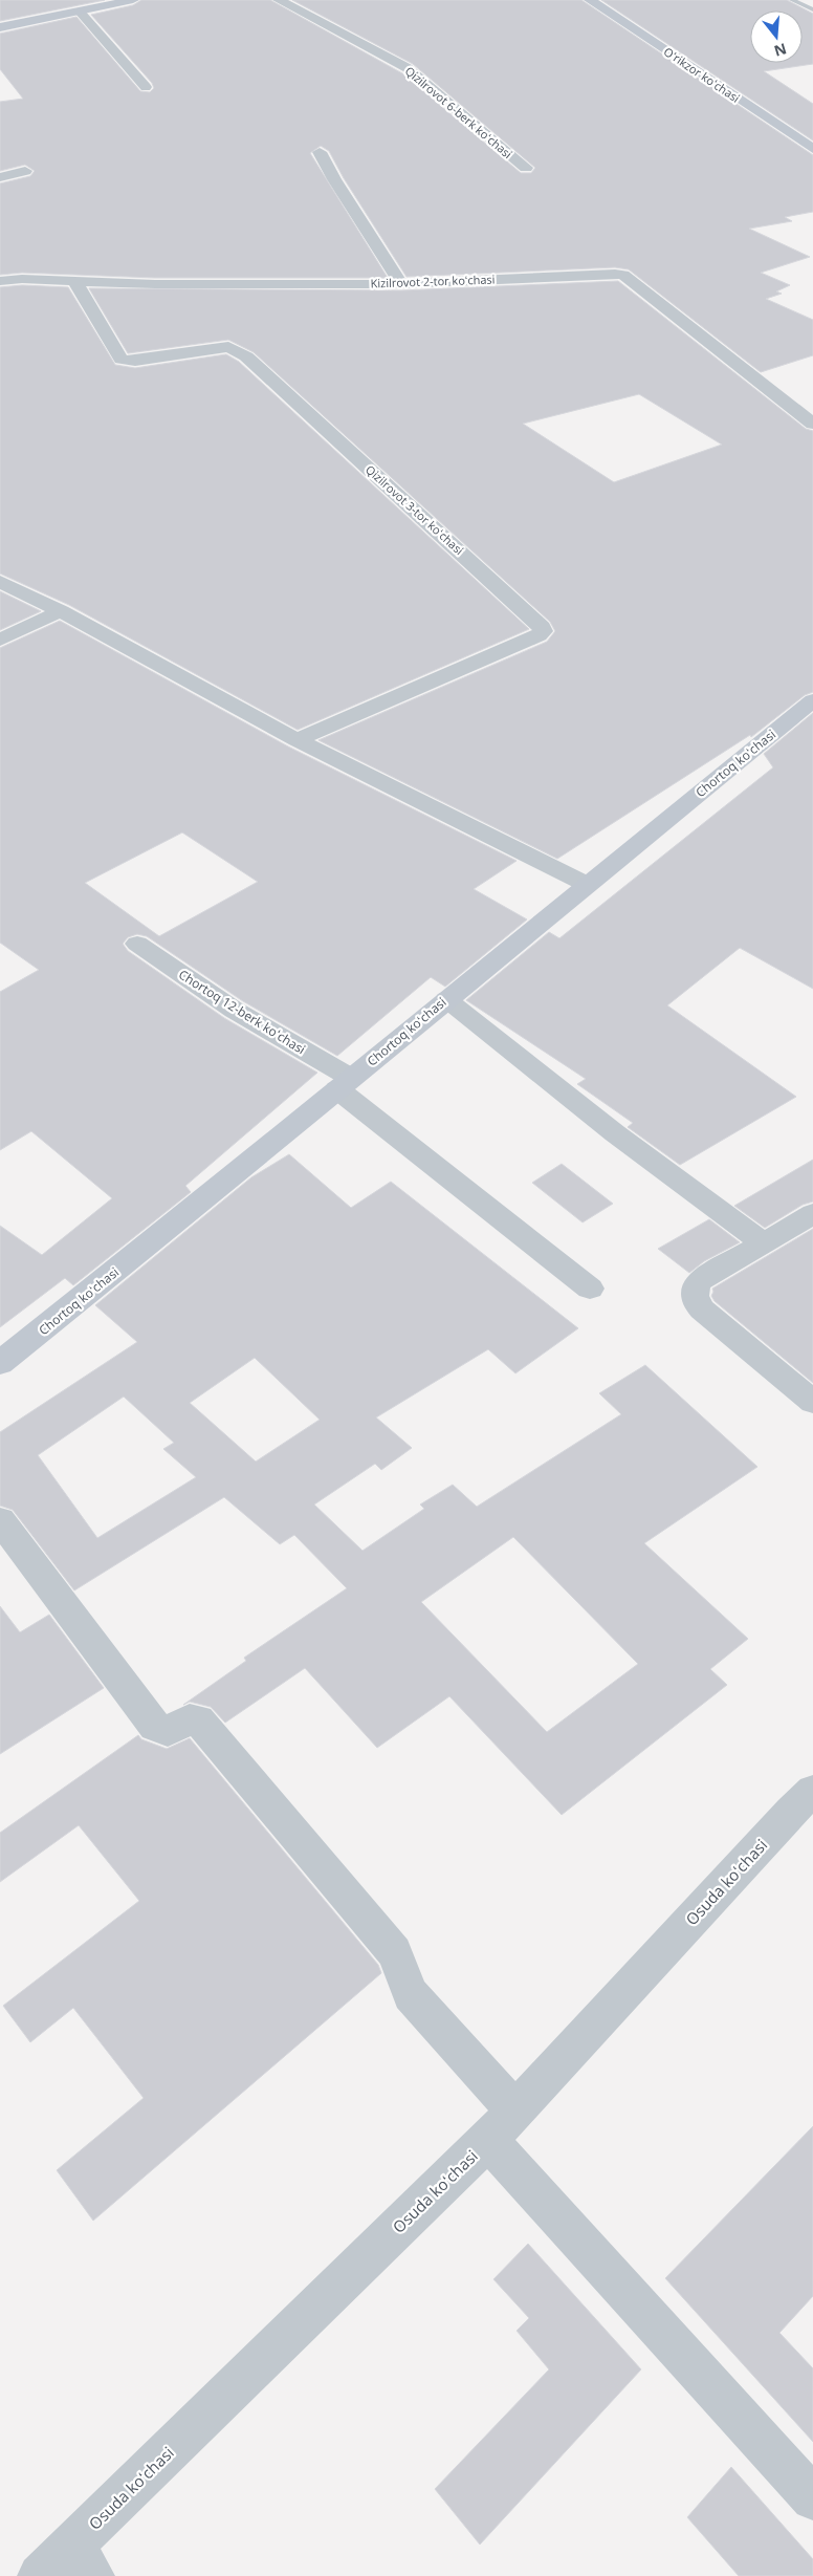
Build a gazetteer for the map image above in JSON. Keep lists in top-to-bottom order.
{
  "streets": {
    "main road": ["Oʻrikzor koʻchasi", "Chortoq koʻchasi"],
    "street": [
      "Qizilrovot 6-berk koʻchasi",
      "Kizilrovot 2-tor koʻchasi",
      "Qizilrovot 3-tor koʻchasi",
      "Chortoq 12-berk koʻchasi",
      "Osuda koʻchasi"
    ]
  },
  "crossings": [
    ["Kizilrovot 2-tor koʻchasi", "Qizilrovot 3-tor koʻchasi"],
    ["Chortoq koʻchasi", "Chortoq 12-berk koʻchasi"]
  ],
  "north": "bottom"
}
